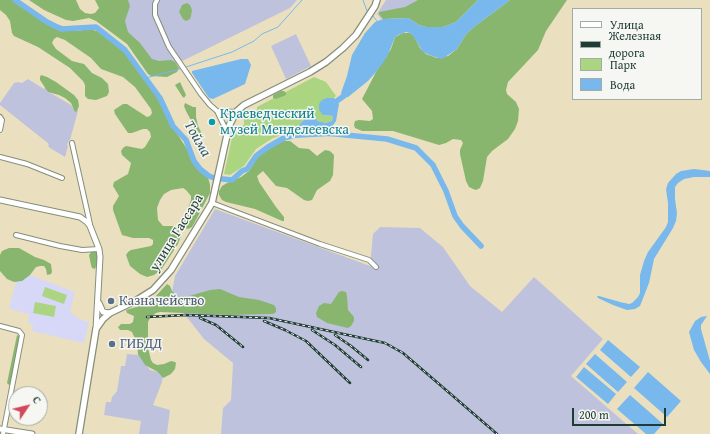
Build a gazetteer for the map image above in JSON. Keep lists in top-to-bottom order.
{
  "streets": {
    "main road": ["улица Гассара"]
  },
  "water": ["Тойма"],
  "places": ["Краеведческий музей Менделеевска", "Казначейство", "ГИБДД"],
  "legend": [
    "Улица",
    "Железная дорога",
    "Парк",
    "Вода"
  ],
  "scale_bar": "200 m",
  "north": "top right"
}
